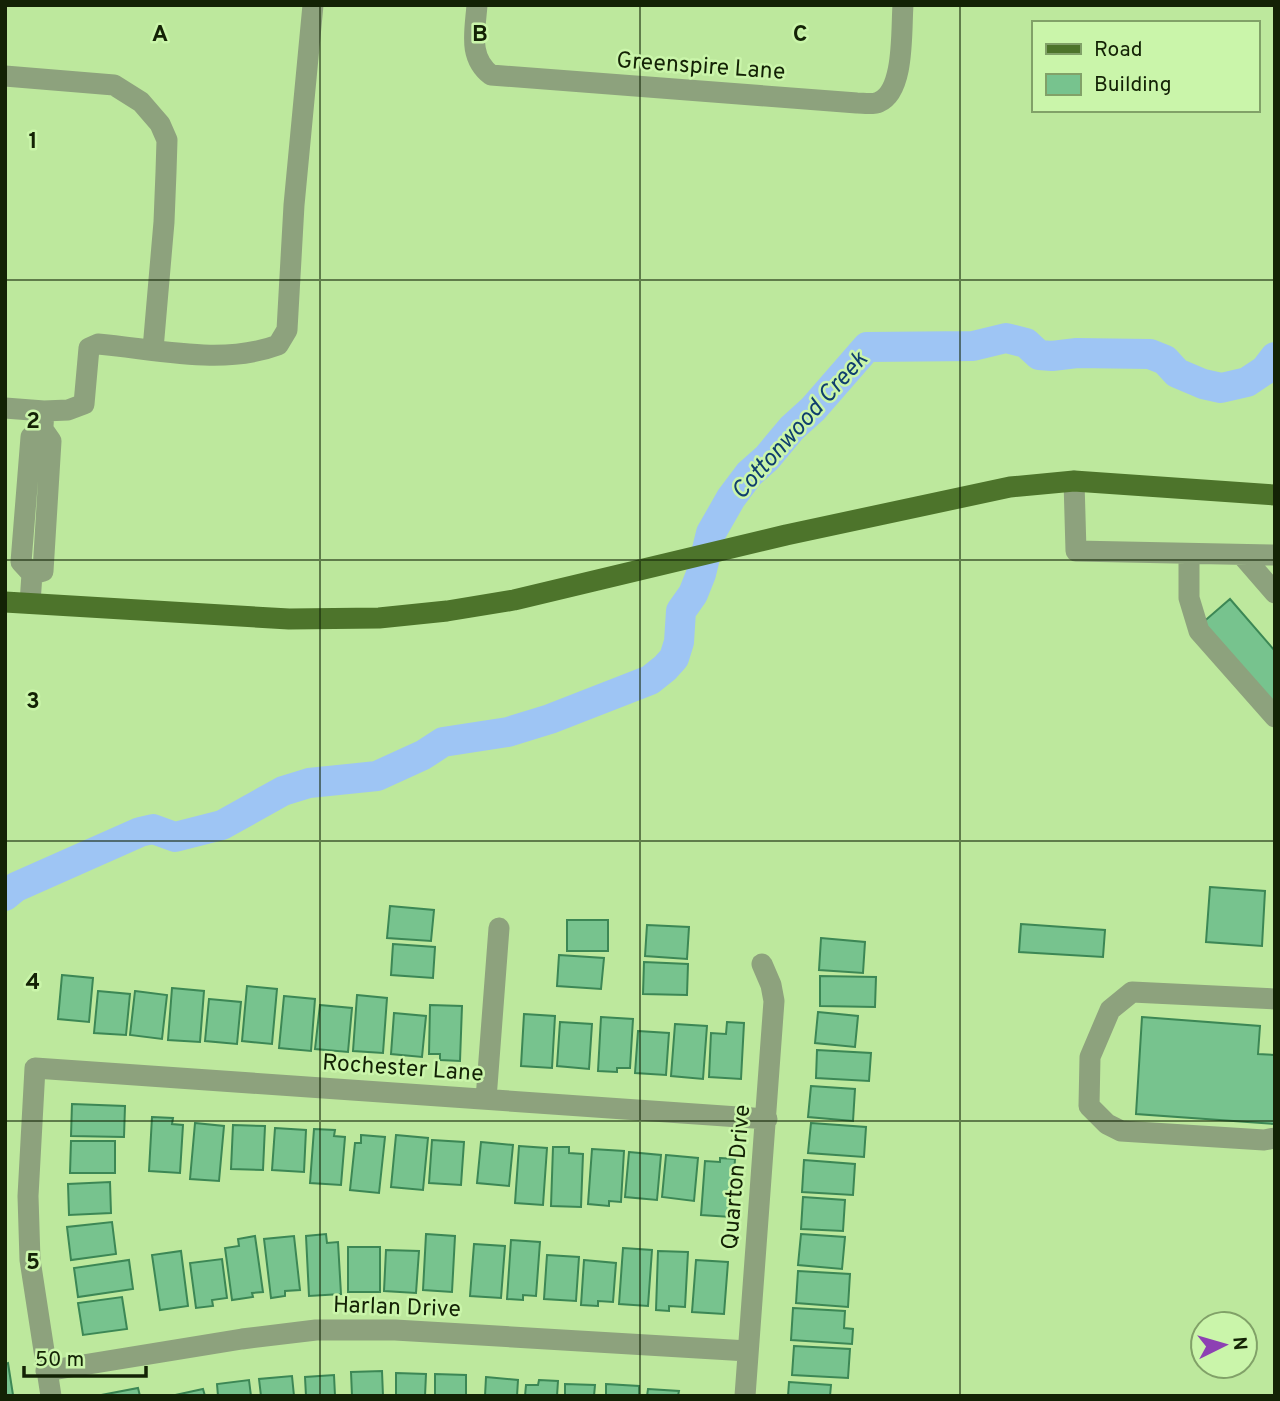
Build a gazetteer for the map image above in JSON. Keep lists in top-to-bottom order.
{
  "streets": {
    "street": [
      "Greenspire Lane",
      "Rochester Lane",
      "Quarton Drive",
      "Harlan Drive"
    ]
  },
  "crossings": [
    ["Rochester Lane", "Quarton Drive"],
    ["Rochester Lane", "Harlan Drive"],
    ["Quarton Drive", "Harlan Drive"]
  ],
  "water": ["Cottonwood Creek"],
  "legend": ["Road", "Building"],
  "scale_bar": "50 m",
  "north": "right",
  "grid": {
    "columns": ["A", "B", "C"],
    "rows": [
      "1",
      "2",
      "3",
      "4",
      "5"
    ]
  }
}
